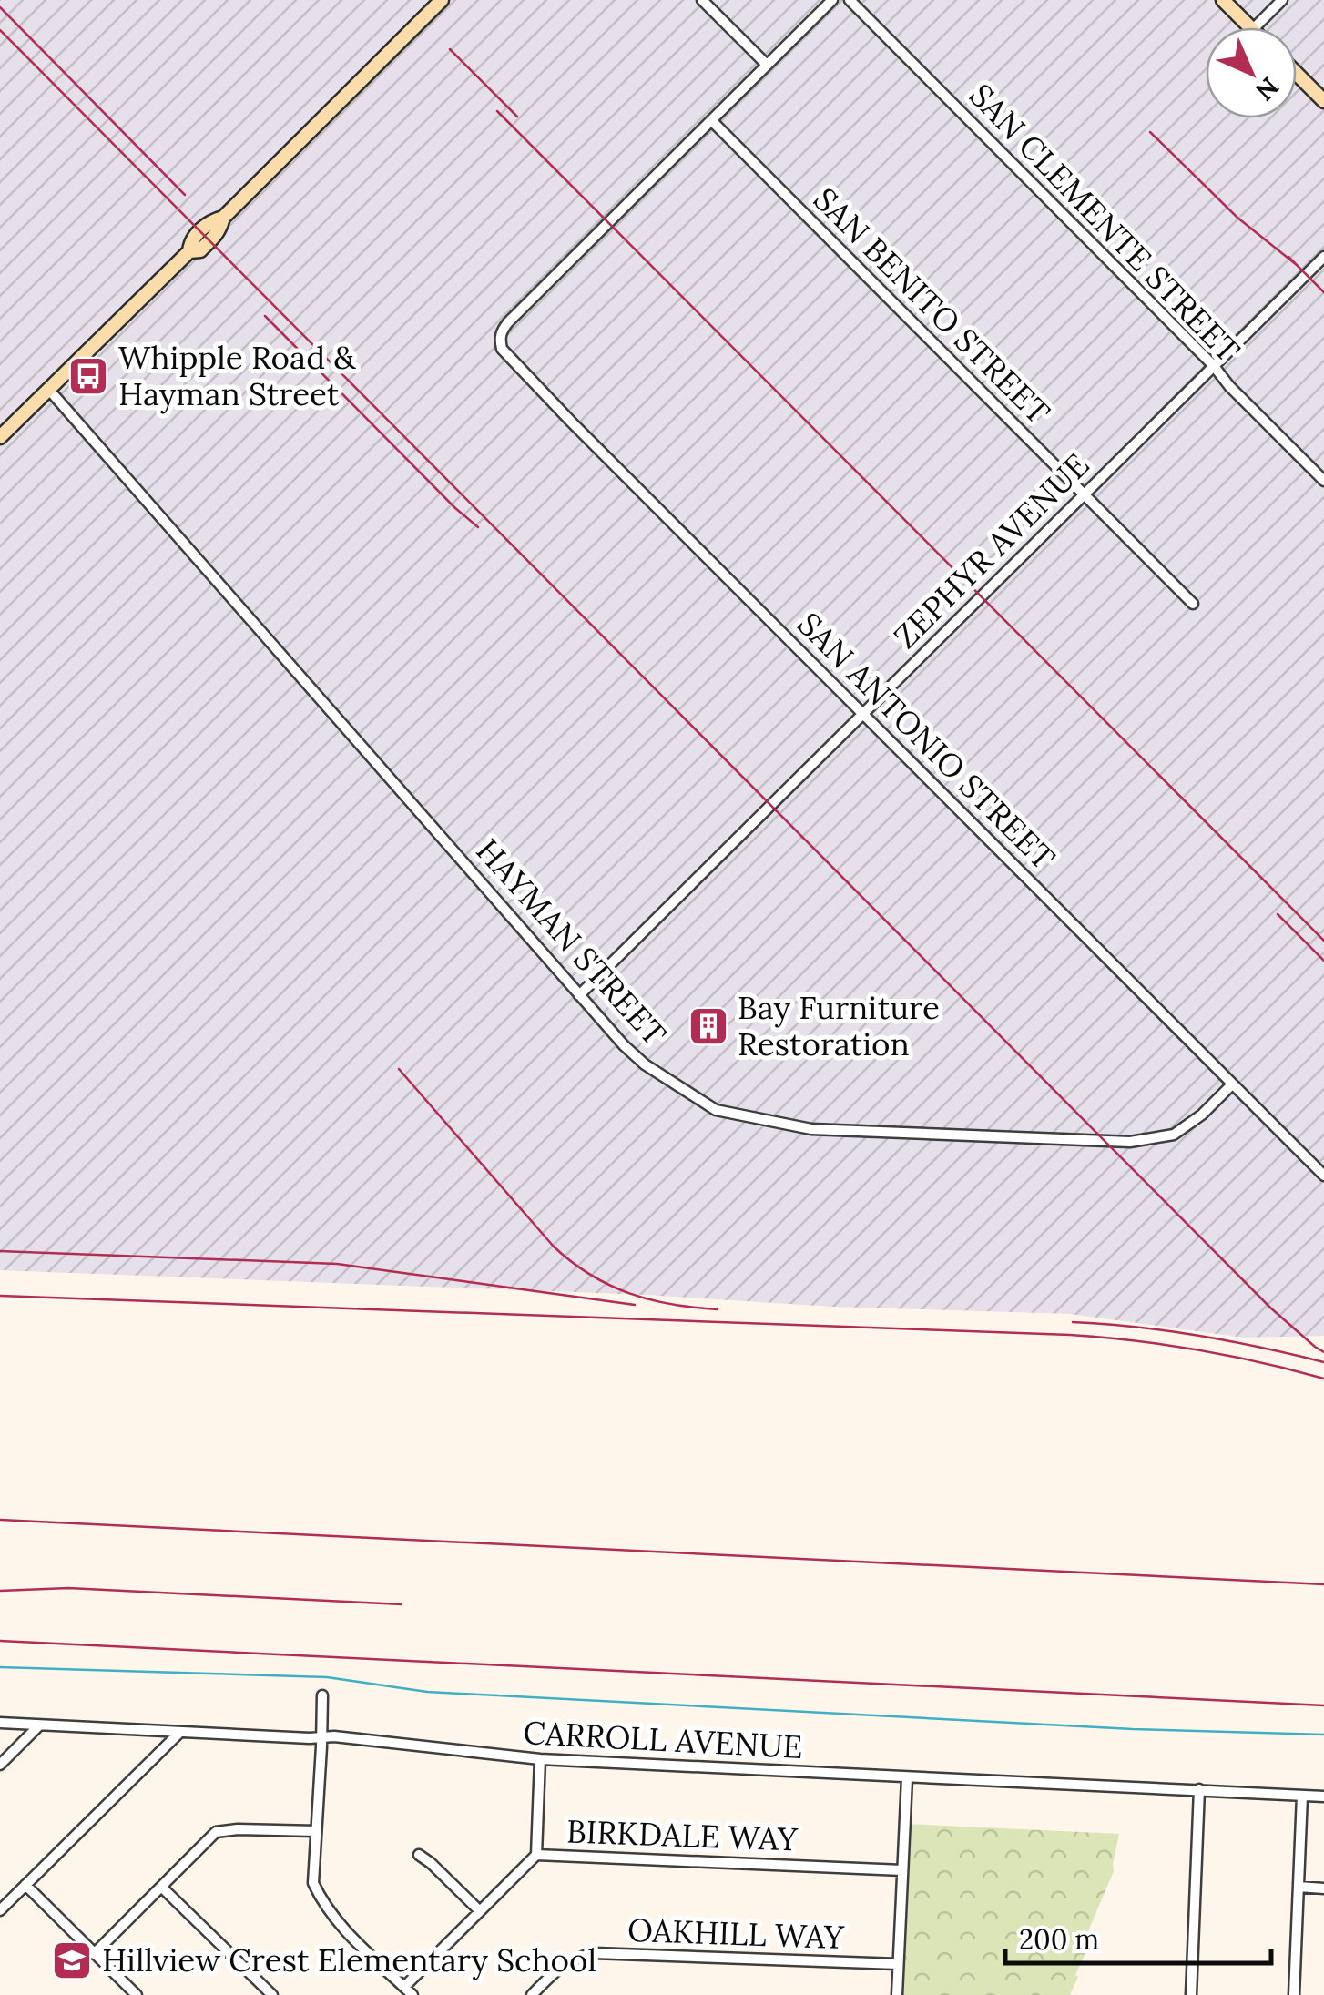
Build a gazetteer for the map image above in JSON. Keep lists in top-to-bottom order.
{
  "streets": {
    "street": [
      "SAN CLEMENTE STREET",
      "SAN BENITO STREET",
      "ZEPHYR AVENUE",
      "SAN ANTONIO STREET",
      "HAYMAN STREET",
      "CARROLL AVENUE",
      "BIRKDALE WAY",
      "OAKHILL WAY"
    ]
  },
  "crossings": [
    ["SAN CLEMENTE STREET", "ZEPHYR AVENUE"],
    ["SAN BENITO STREET", "ZEPHYR AVENUE"],
    ["SAN BENITO STREET", "SAN ANTONIO STREET"],
    ["ZEPHYR AVENUE", "SAN ANTONIO STREET"],
    ["ZEPHYR AVENUE", "HAYMAN STREET"],
    ["SAN ANTONIO STREET", "HAYMAN STREET"]
  ],
  "places": {
    "bus stop": ["Whipple Road & Hayman Street"],
    "building": ["Bay Furniture Restoration"],
    "school or university": ["Hillview Crest Elementary School"]
  },
  "scale_bar": "200 m",
  "north": "bottom right"
}
